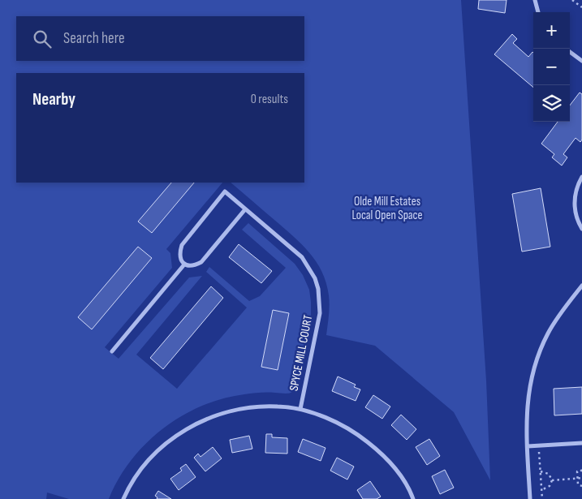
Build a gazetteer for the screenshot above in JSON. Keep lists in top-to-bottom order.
{
  "streets": {
    "street": ["SPYCE MILL COURT"]
  },
  "parks": ["Olde Mill Estates Local Open Space"],
  "page": {
    "map_buttons": ["+", "−"],
    "search": "Search here",
    "heading": ["Nearby", "0 results"]
  }
}
